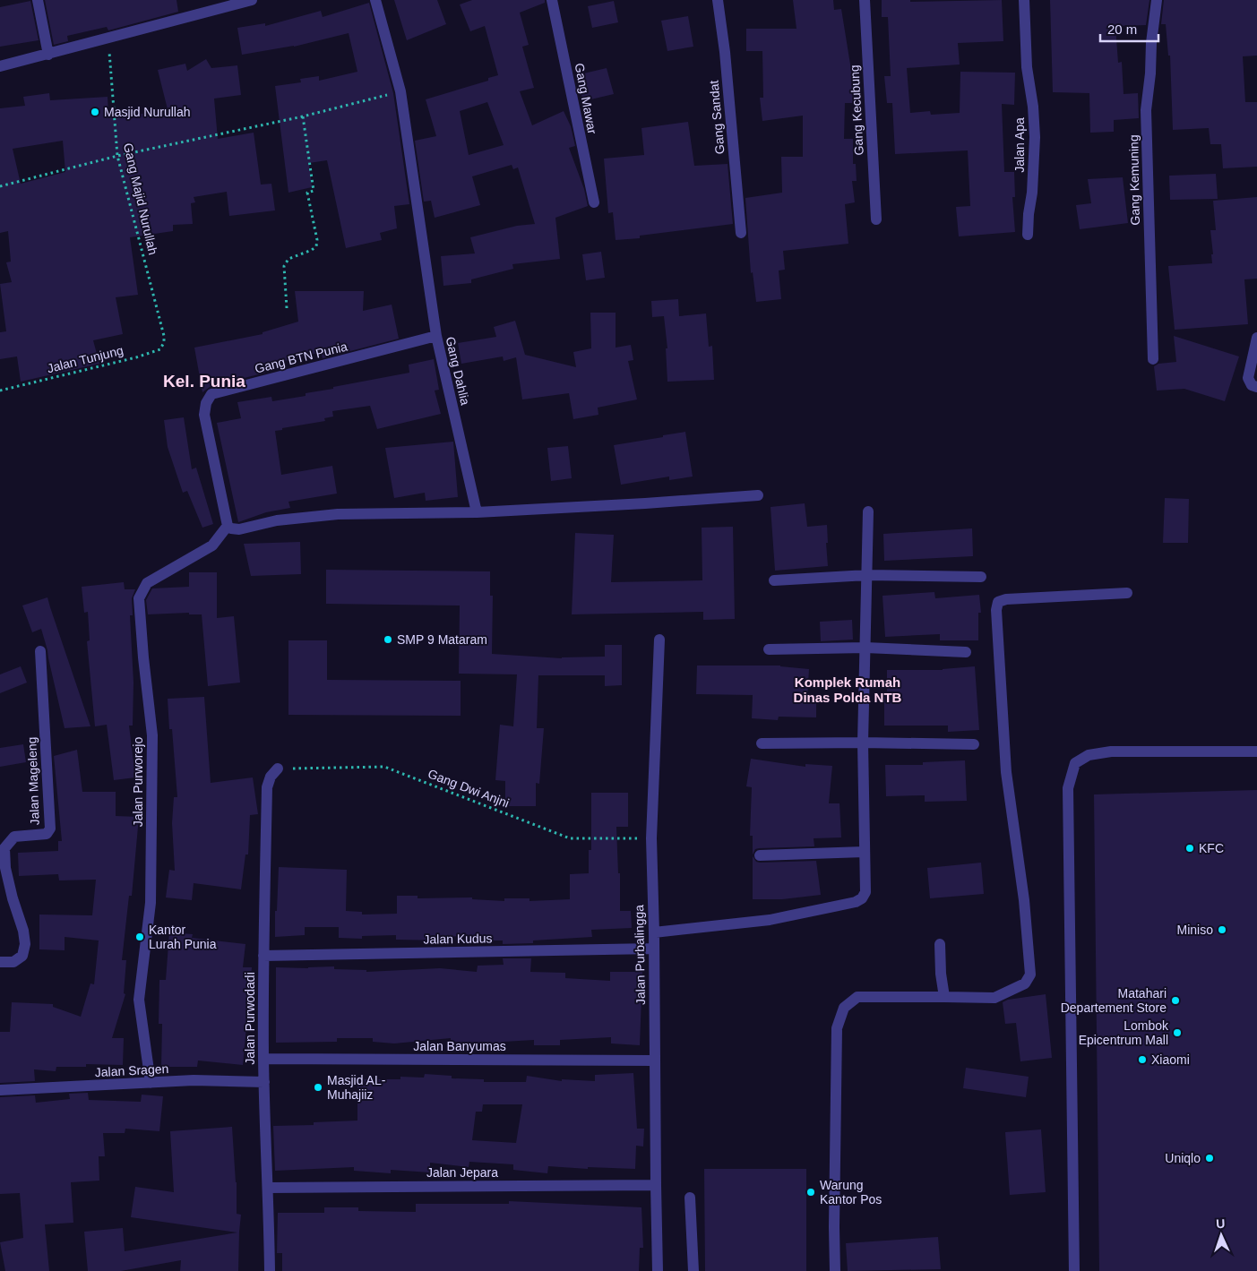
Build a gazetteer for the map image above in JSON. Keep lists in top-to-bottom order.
{
  "streets": {
    "street": [
      "Gang Mawar",
      "Gang Kecubung",
      "Gang Sandat",
      "Jalan Apa",
      "Gang Kemuning",
      "Gang BTN Punia",
      "Gang Dahlia",
      "Jalan Mageleng",
      "Jalan Purworejo",
      "Jalan Kudus",
      "Jalan Purbalingga",
      "Jalan Purwodadi",
      "Jalan Banyumas",
      "Jalan Sragen",
      "Jalan Jepara"
    ],
    "path": ["Gang Majid Nurullah", "Jalan Tunjung", "Gang Dwi Anjni"]
  },
  "crossings": [
    ["Gang Majid Nurullah", "Jalan Tunjung"],
    ["Gang BTN Punia", "Gang Dahlia"],
    ["Gang BTN Punia", "Jalan Purworejo"],
    ["Jalan Purworejo", "Jalan Sragen"],
    ["Gang Dwi Anjni", "Jalan Purbalingga"],
    ["Gang Dwi Anjni", "Jalan Purwodadi"],
    ["Jalan Kudus", "Jalan Purbalingga"],
    ["Jalan Kudus", "Jalan Purwodadi"],
    ["Jalan Purbalingga", "Jalan Banyumas"],
    ["Jalan Purbalingga", "Jalan Jepara"],
    ["Jalan Purwodadi", "Jalan Banyumas"],
    ["Jalan Purwodadi", "Jalan Sragen"],
    ["Jalan Purwodadi", "Jalan Jepara"]
  ],
  "districts": ["Kel. Punia", "Komplek Rumah Dinas Polda NTB"],
  "places": [
    "Masjid Nurullah",
    "SMP 9 Mataram",
    "KFC",
    "Miniso",
    "Kantor Lurah Punia",
    "Matahari Departement Store",
    "Lombok Epicentrum Mall",
    "Xiaomi",
    "Masjid AL- Muhajiiz",
    "Uniqlo",
    "Warung Kantor Pos"
  ],
  "scale_bar": "20 m",
  "north": "top"
}
